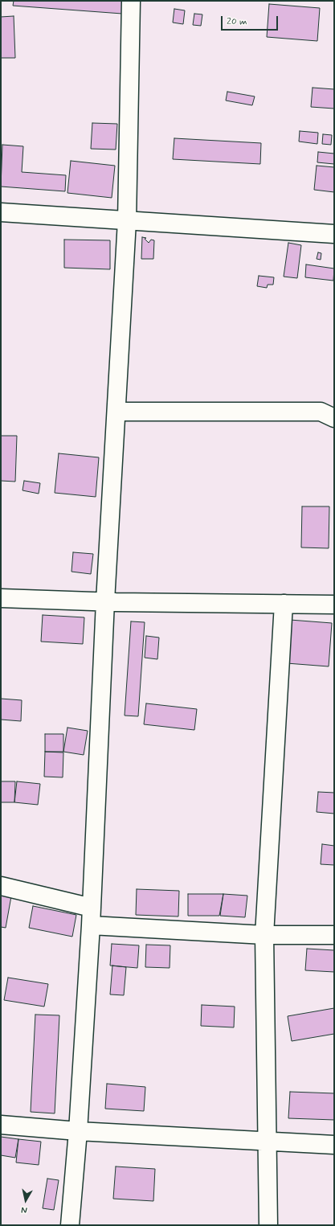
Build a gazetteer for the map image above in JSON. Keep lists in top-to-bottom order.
{
  "scale_bar": "20 m",
  "north": "bottom"
}
